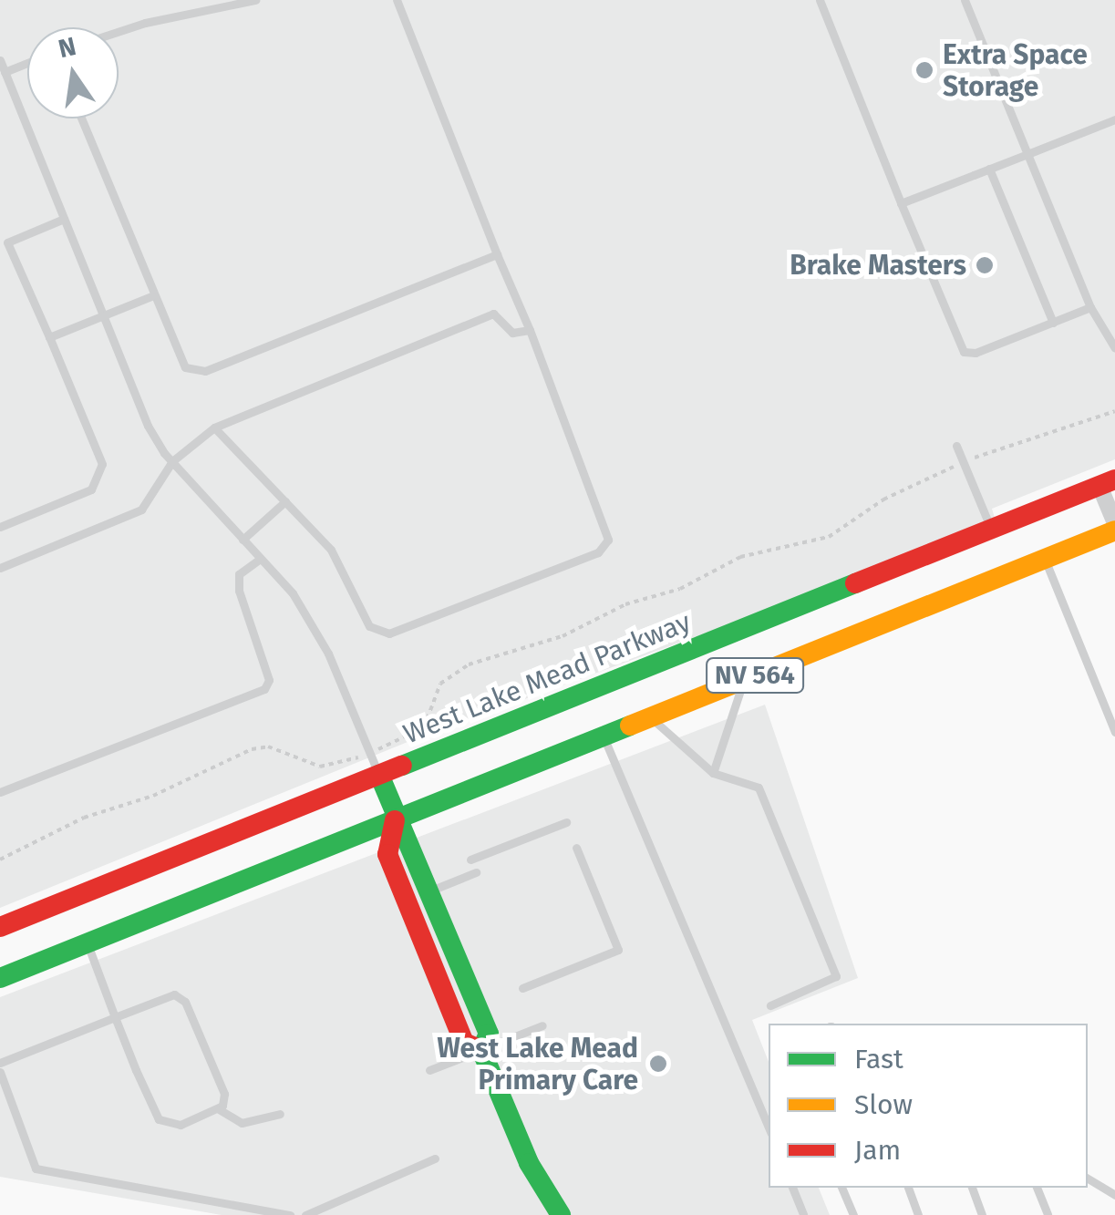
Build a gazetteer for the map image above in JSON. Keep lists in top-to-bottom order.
{
  "streets": {
    "main road": ["NV 564", "West Lake Mead Parkway"]
  },
  "places": ["Extra Space Storage", "Brake Masters", "West Lake Mead Primary Care"],
  "legend": ["Fast", "Slow", "Jam"],
  "north": "top"
}
